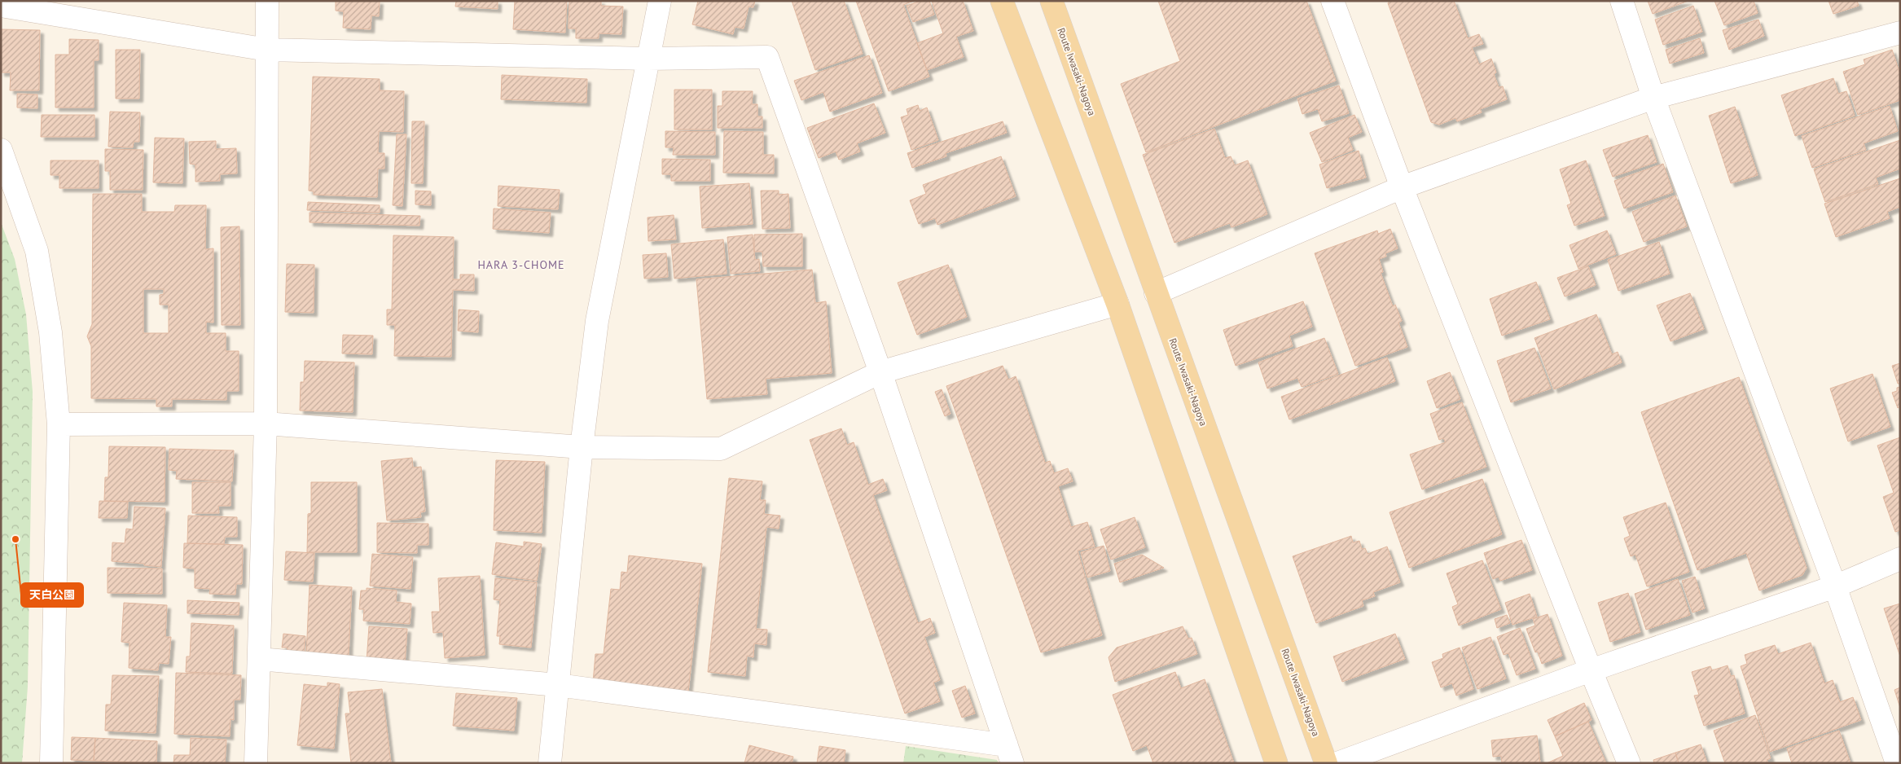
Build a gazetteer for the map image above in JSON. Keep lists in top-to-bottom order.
{
  "streets": {
    "main road": ["Route Iwasaki-Nagoya"]
  },
  "districts": ["HARA 3-CHOME"],
  "places": ["天白公園"]
}
